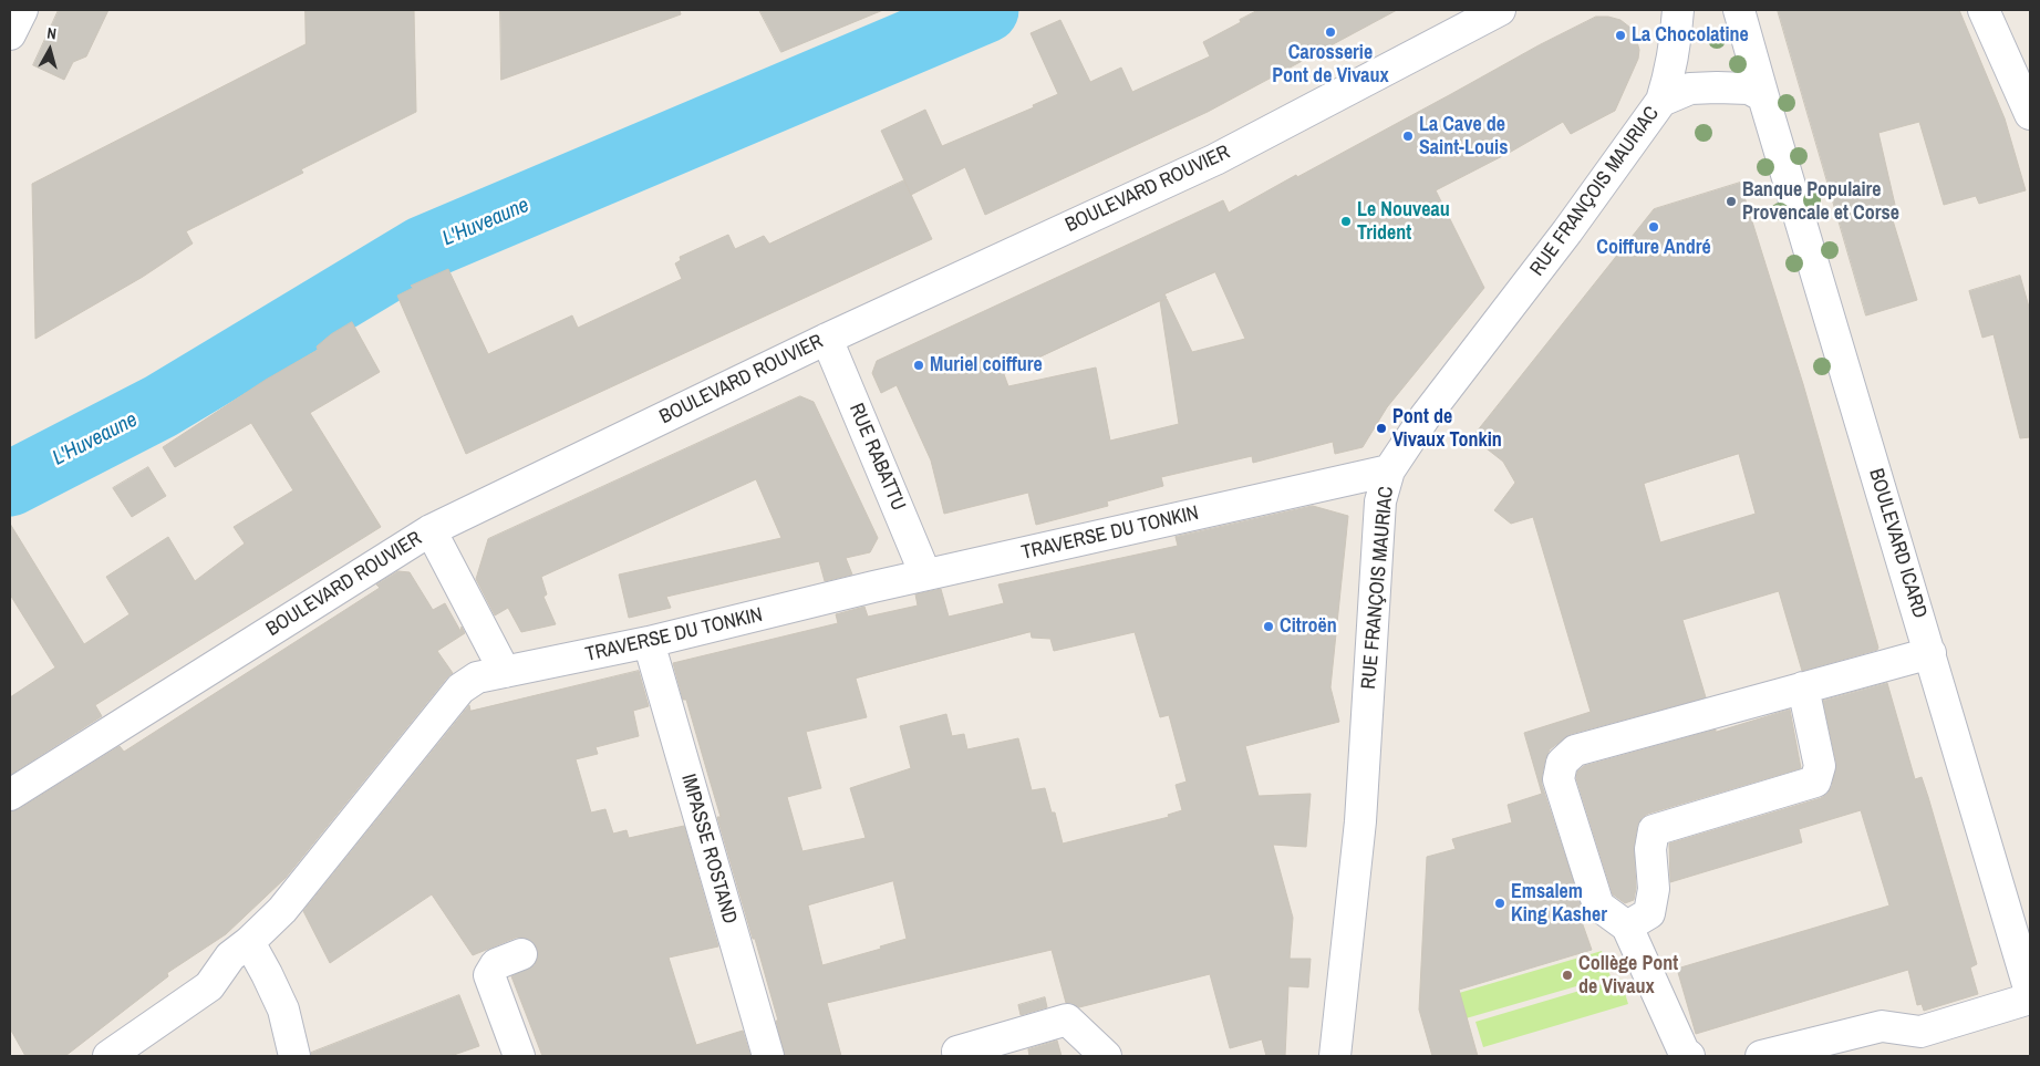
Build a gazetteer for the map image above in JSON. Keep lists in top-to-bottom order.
{
  "streets": {
    "street": [
      "BOULEVARD ROUVIER",
      "RUE FRANÇOIS MAURIAC",
      "RUE RABATTU",
      "TRAVERSE DU TONKIN",
      "BOULEVARD ICARD",
      "IMPASSE ROSTAND"
    ]
  },
  "crossings": [
    ["BOULEVARD ROUVIER", "RUE RABATTU"],
    ["RUE FRANÇOIS MAURIAC", "TRAVERSE DU TONKIN"],
    ["RUE RABATTU", "TRAVERSE DU TONKIN"],
    ["TRAVERSE DU TONKIN", "IMPASSE ROSTAND"]
  ],
  "water": ["L'Huveaune"],
  "places": [
    "Carosserie Pont de Vivaux",
    "La Chocolatine",
    "La Cave de Saint-Louis",
    "Banque Populaire Provencale et Corse",
    "Le Nouveau Trident",
    "Coiffure André",
    "Muriel coiffure",
    "Pont de Vivaux Tonkin",
    "Citroën",
    "Emsalem King Kasher",
    "Collège Pont de Vivaux"
  ],
  "north": "top"
}
